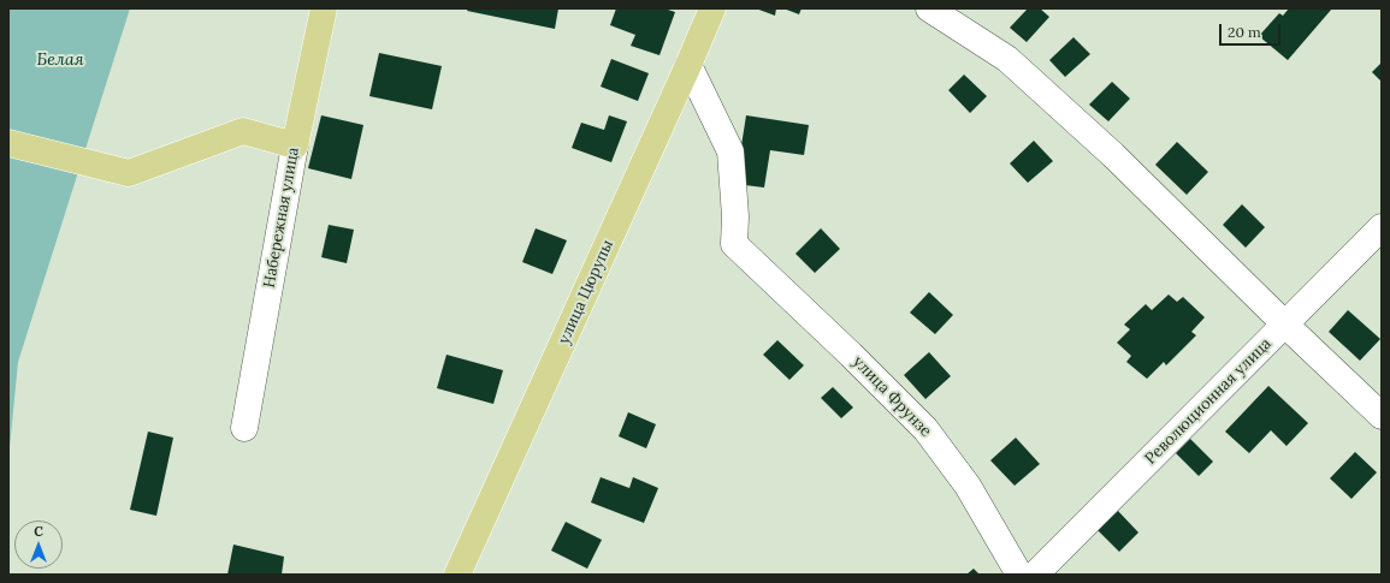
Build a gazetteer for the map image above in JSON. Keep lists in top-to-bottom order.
{
  "streets": {
    "main road": ["Набережная улица", "улица Цюрупы"],
    "street": ["улица Фрунзе", "Революционная улица"]
  },
  "crossings": [
    ["улица Цюрупы", "улица Фрунзе"]
  ],
  "water": ["Белая"],
  "scale_bar": "20 m",
  "north": "top"
}
